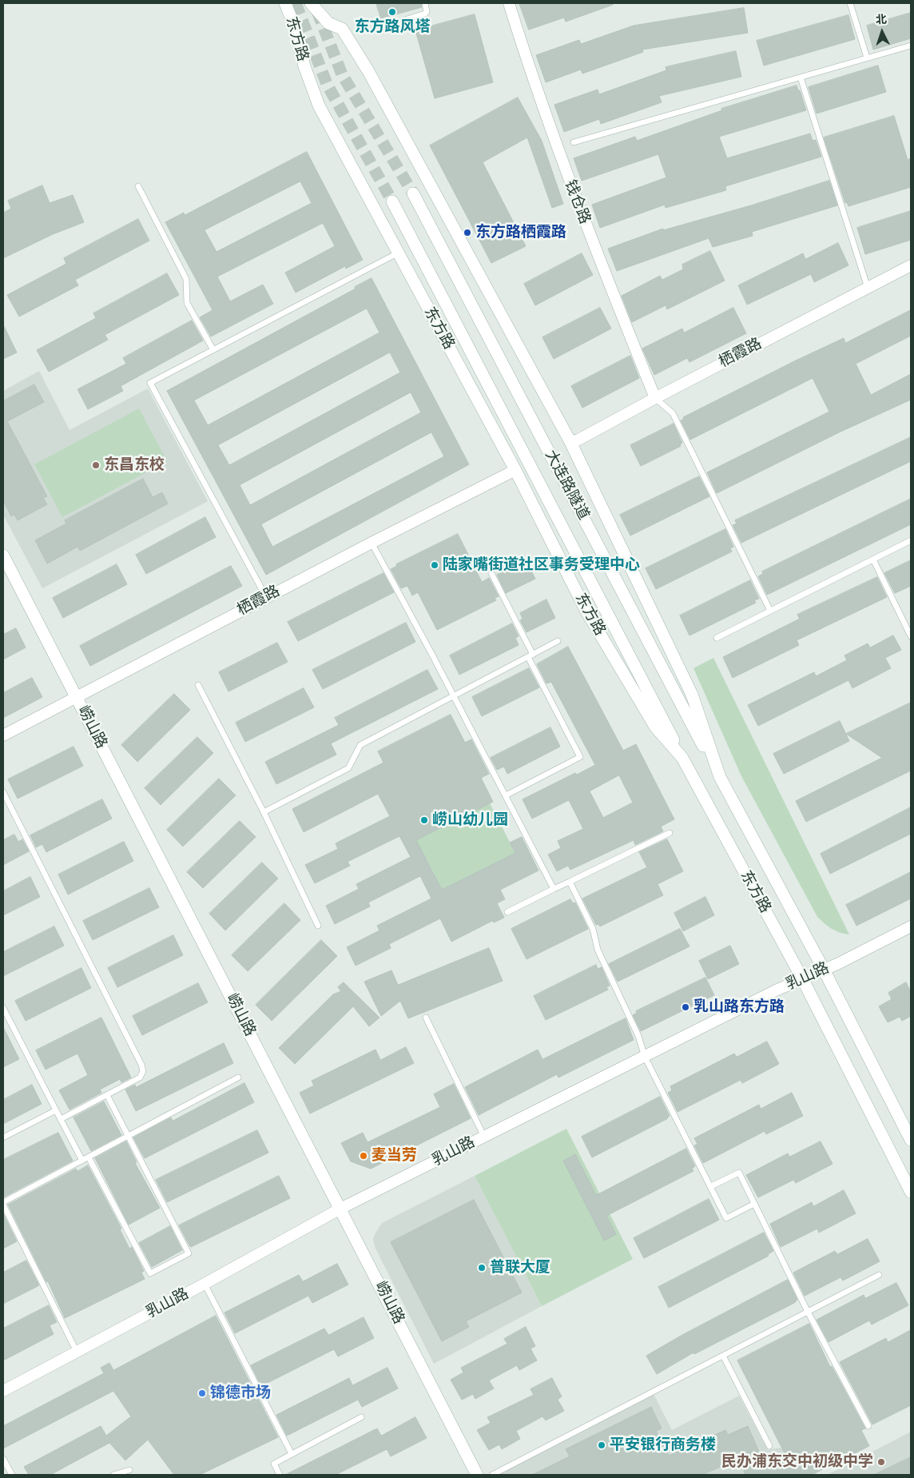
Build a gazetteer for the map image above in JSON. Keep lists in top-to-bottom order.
{
  "streets": {
    "main road": ["东方路", "大连路隧道", "崂山路"],
    "street": ["钱仓路", "栖霞路", "乳山路"]
  },
  "crossings": [
    ["东方路", "栖霞路"],
    ["东方路", "大连路隧道"],
    ["东方路", "乳山路"],
    ["钱仓路", "栖霞路"],
    ["栖霞路", "崂山路"],
    ["崂山路", "乳山路"]
  ],
  "places": [
    "东方路风塔",
    "东方路栖霞路",
    "东昌东校",
    "陆家嘴街道社区事务受理中心",
    "崂山幼儿园",
    "乳山路东方路",
    "麦当劳",
    "普联大厦",
    "锦德市场",
    "平安银行商务楼",
    "民办浦东交中初级中学"
  ],
  "north": "top"
}
